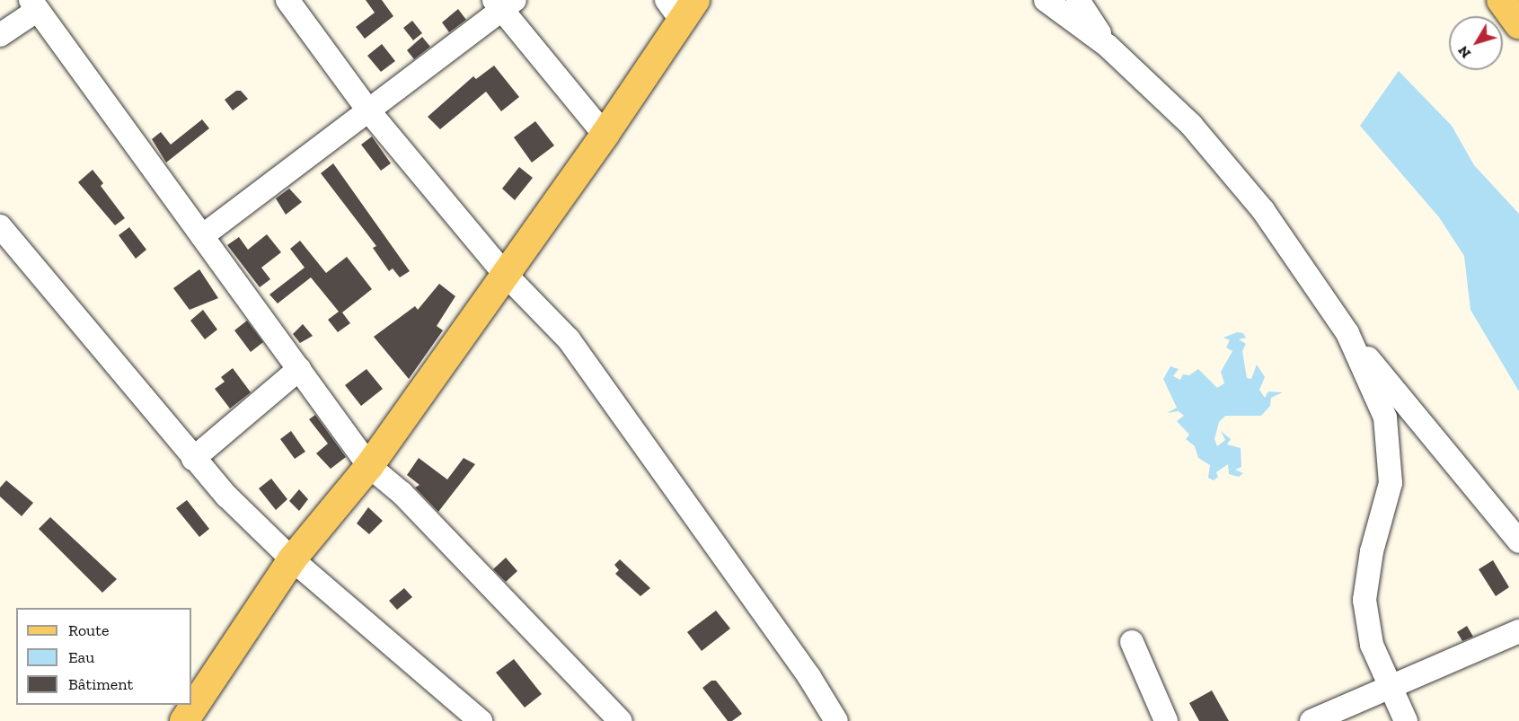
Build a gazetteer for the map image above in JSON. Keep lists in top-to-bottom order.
{
  "legend": ["Route", "Eau", "Bâtiment"],
  "north": "bottom left"
}
